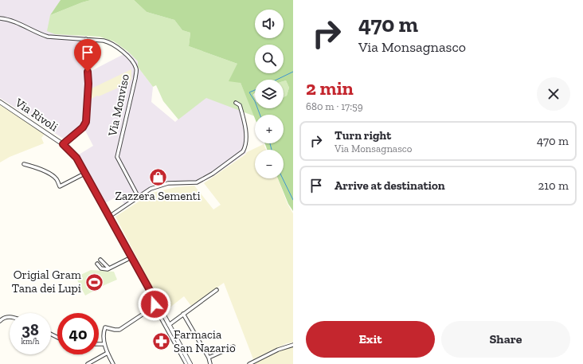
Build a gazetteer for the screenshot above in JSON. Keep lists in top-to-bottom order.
{
  "streets": {
    "street": ["Via Monviso", "Via Rivoli"]
  },
  "places": {
    "shop": ["Zazzera Sementi"],
    "sports": ["Origial Gram Tana dei Lupi"],
    "pharmacy": ["Farmacia San Nazario"]
  },
  "page": {
    "turn": ["470 m", "Via Monsagnasco"],
    "map_buttons": ["+", "−"],
    "heading": ["2 min", "680 m · 17:59"],
    "list": [
      {
        "name": "Turn right",
        "note": "Via Monsagnasco",
        "value": "470 m"
      },
      {
        "name": "Arrive at destination",
        "value": "210 m"
      }
    ],
    "speed": "38 km/h",
    "limit": "40",
    "buttons": ["Exit", "Share"]
  }
}
